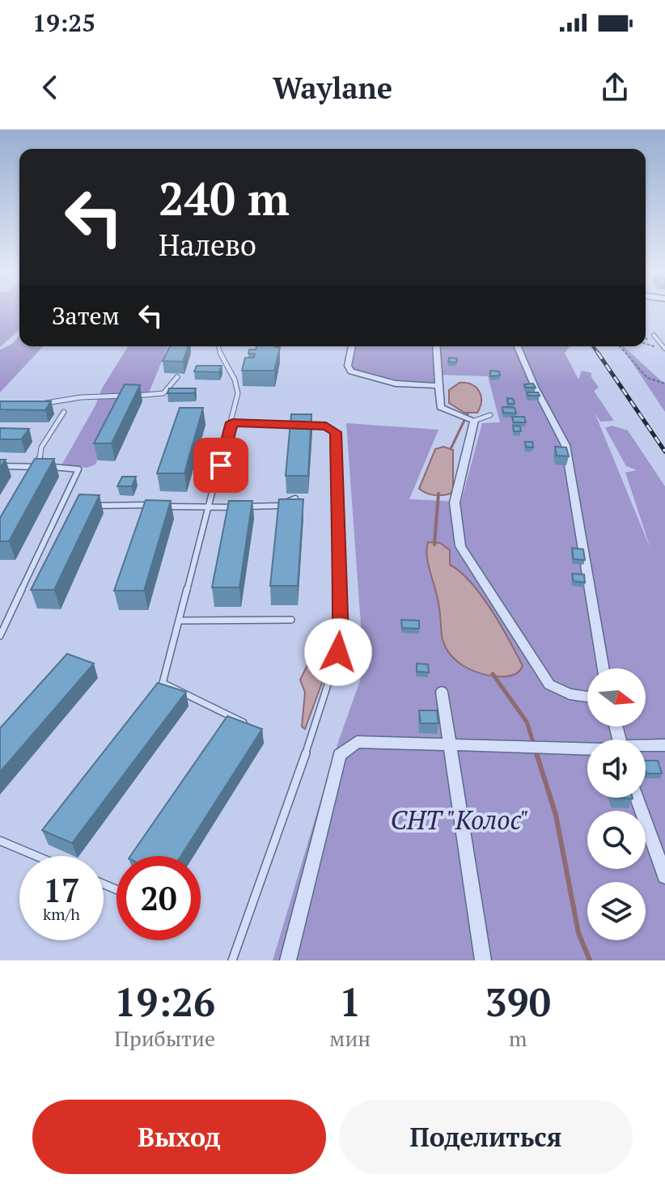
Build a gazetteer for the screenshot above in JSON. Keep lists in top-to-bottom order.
{
  "parks": ["СНТ \"Колос\""],
  "north": "right",
  "page": {
    "status": "19:25",
    "header": "Waylane",
    "turn": ["240 m", "Налево"],
    "then": "Затем",
    "speed": "17 km/h",
    "limit": "20",
    "eta": [
      "19:26",
      "Прибытие",
      "1",
      "мин",
      "390",
      "m"
    ],
    "buttons": ["Выход", "Поделиться"]
  }
}
